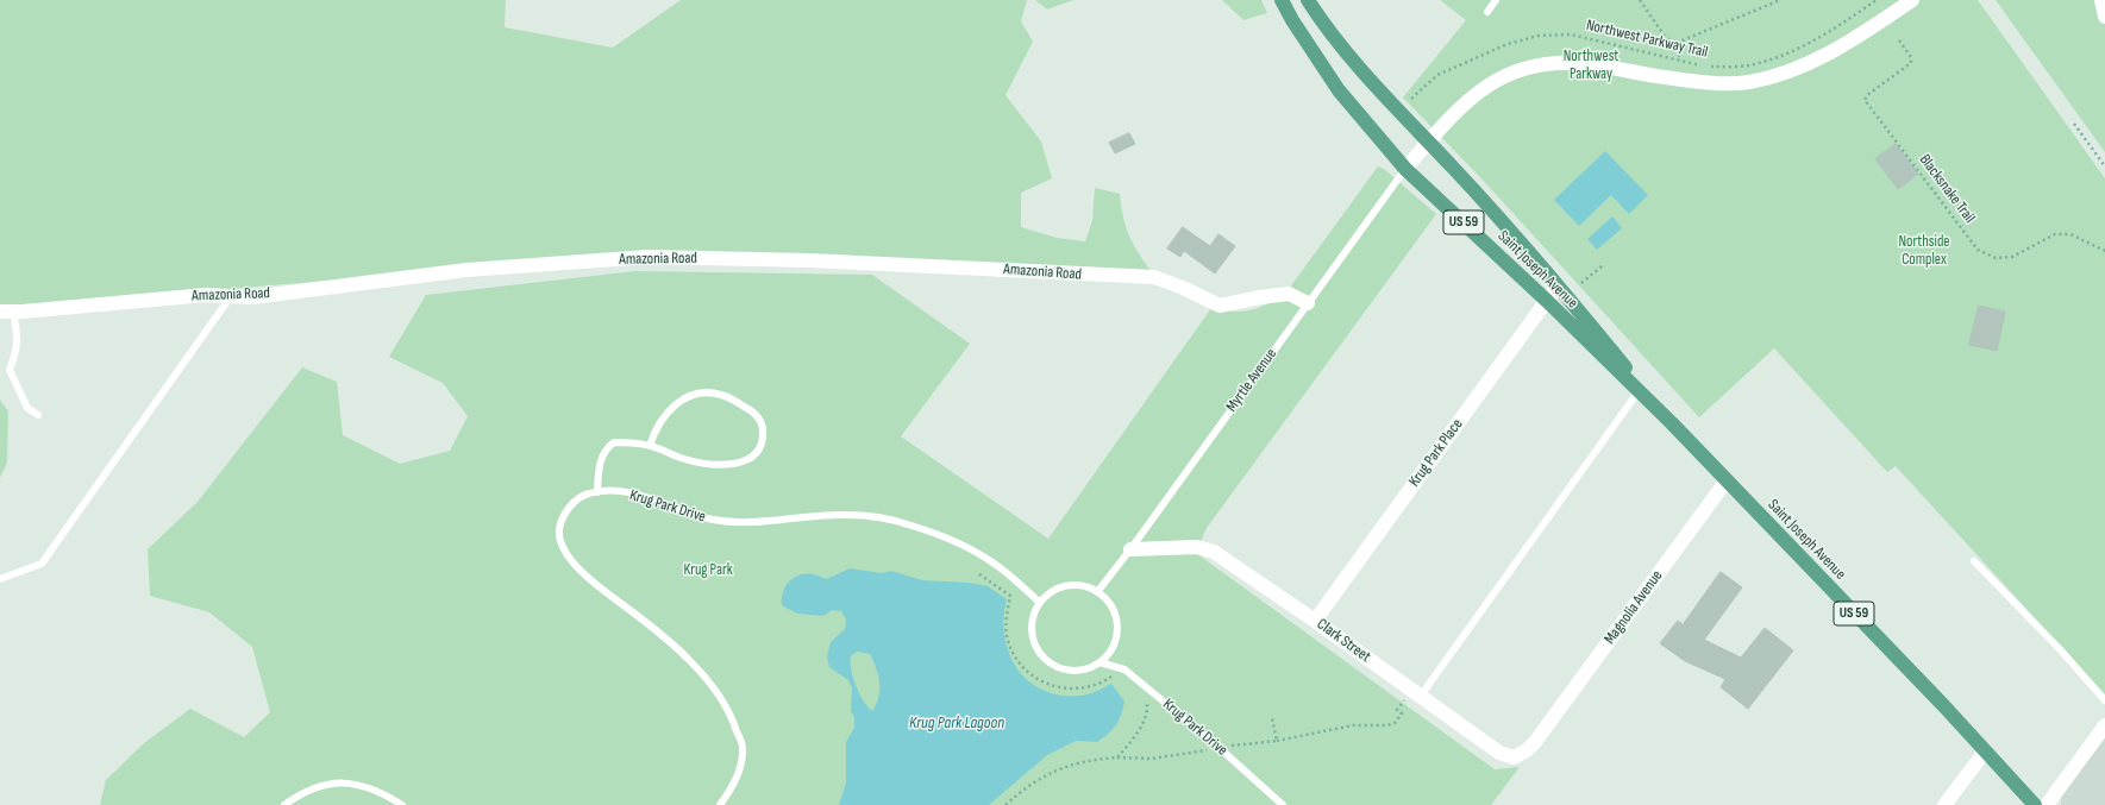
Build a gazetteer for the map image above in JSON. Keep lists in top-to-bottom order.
{
  "streets": {
    "main road": ["US 59", "Saint Joseph Avenue"],
    "street": [
      "Amazonia Road",
      "Krug Park Place",
      "Magnolia Avenue",
      "Clark Street"
    ],
    "lane": ["Myrtle Avenue", "Krug Park Drive"],
    "path": ["Northwest Parkway Trail", "Blacksnake Trail"]
  },
  "crossings": [
    ["Amazonia Road", "Myrtle Avenue"],
    ["Saint Joseph Avenue", "Myrtle Avenue"],
    ["Saint Joseph Avenue", "Krug Park Place"],
    ["Saint Joseph Avenue", "Magnolia Avenue"],
    ["Myrtle Avenue", "Krug Park Drive"],
    ["Myrtle Avenue", "Clark Street"],
    ["Krug Park Place", "Clark Street"],
    ["Magnolia Avenue", "Clark Street"]
  ],
  "water": ["Krug Park Lagoon"],
  "parks": ["Northwest Parkway", "Northside Complex", "Krug Park"]
}
